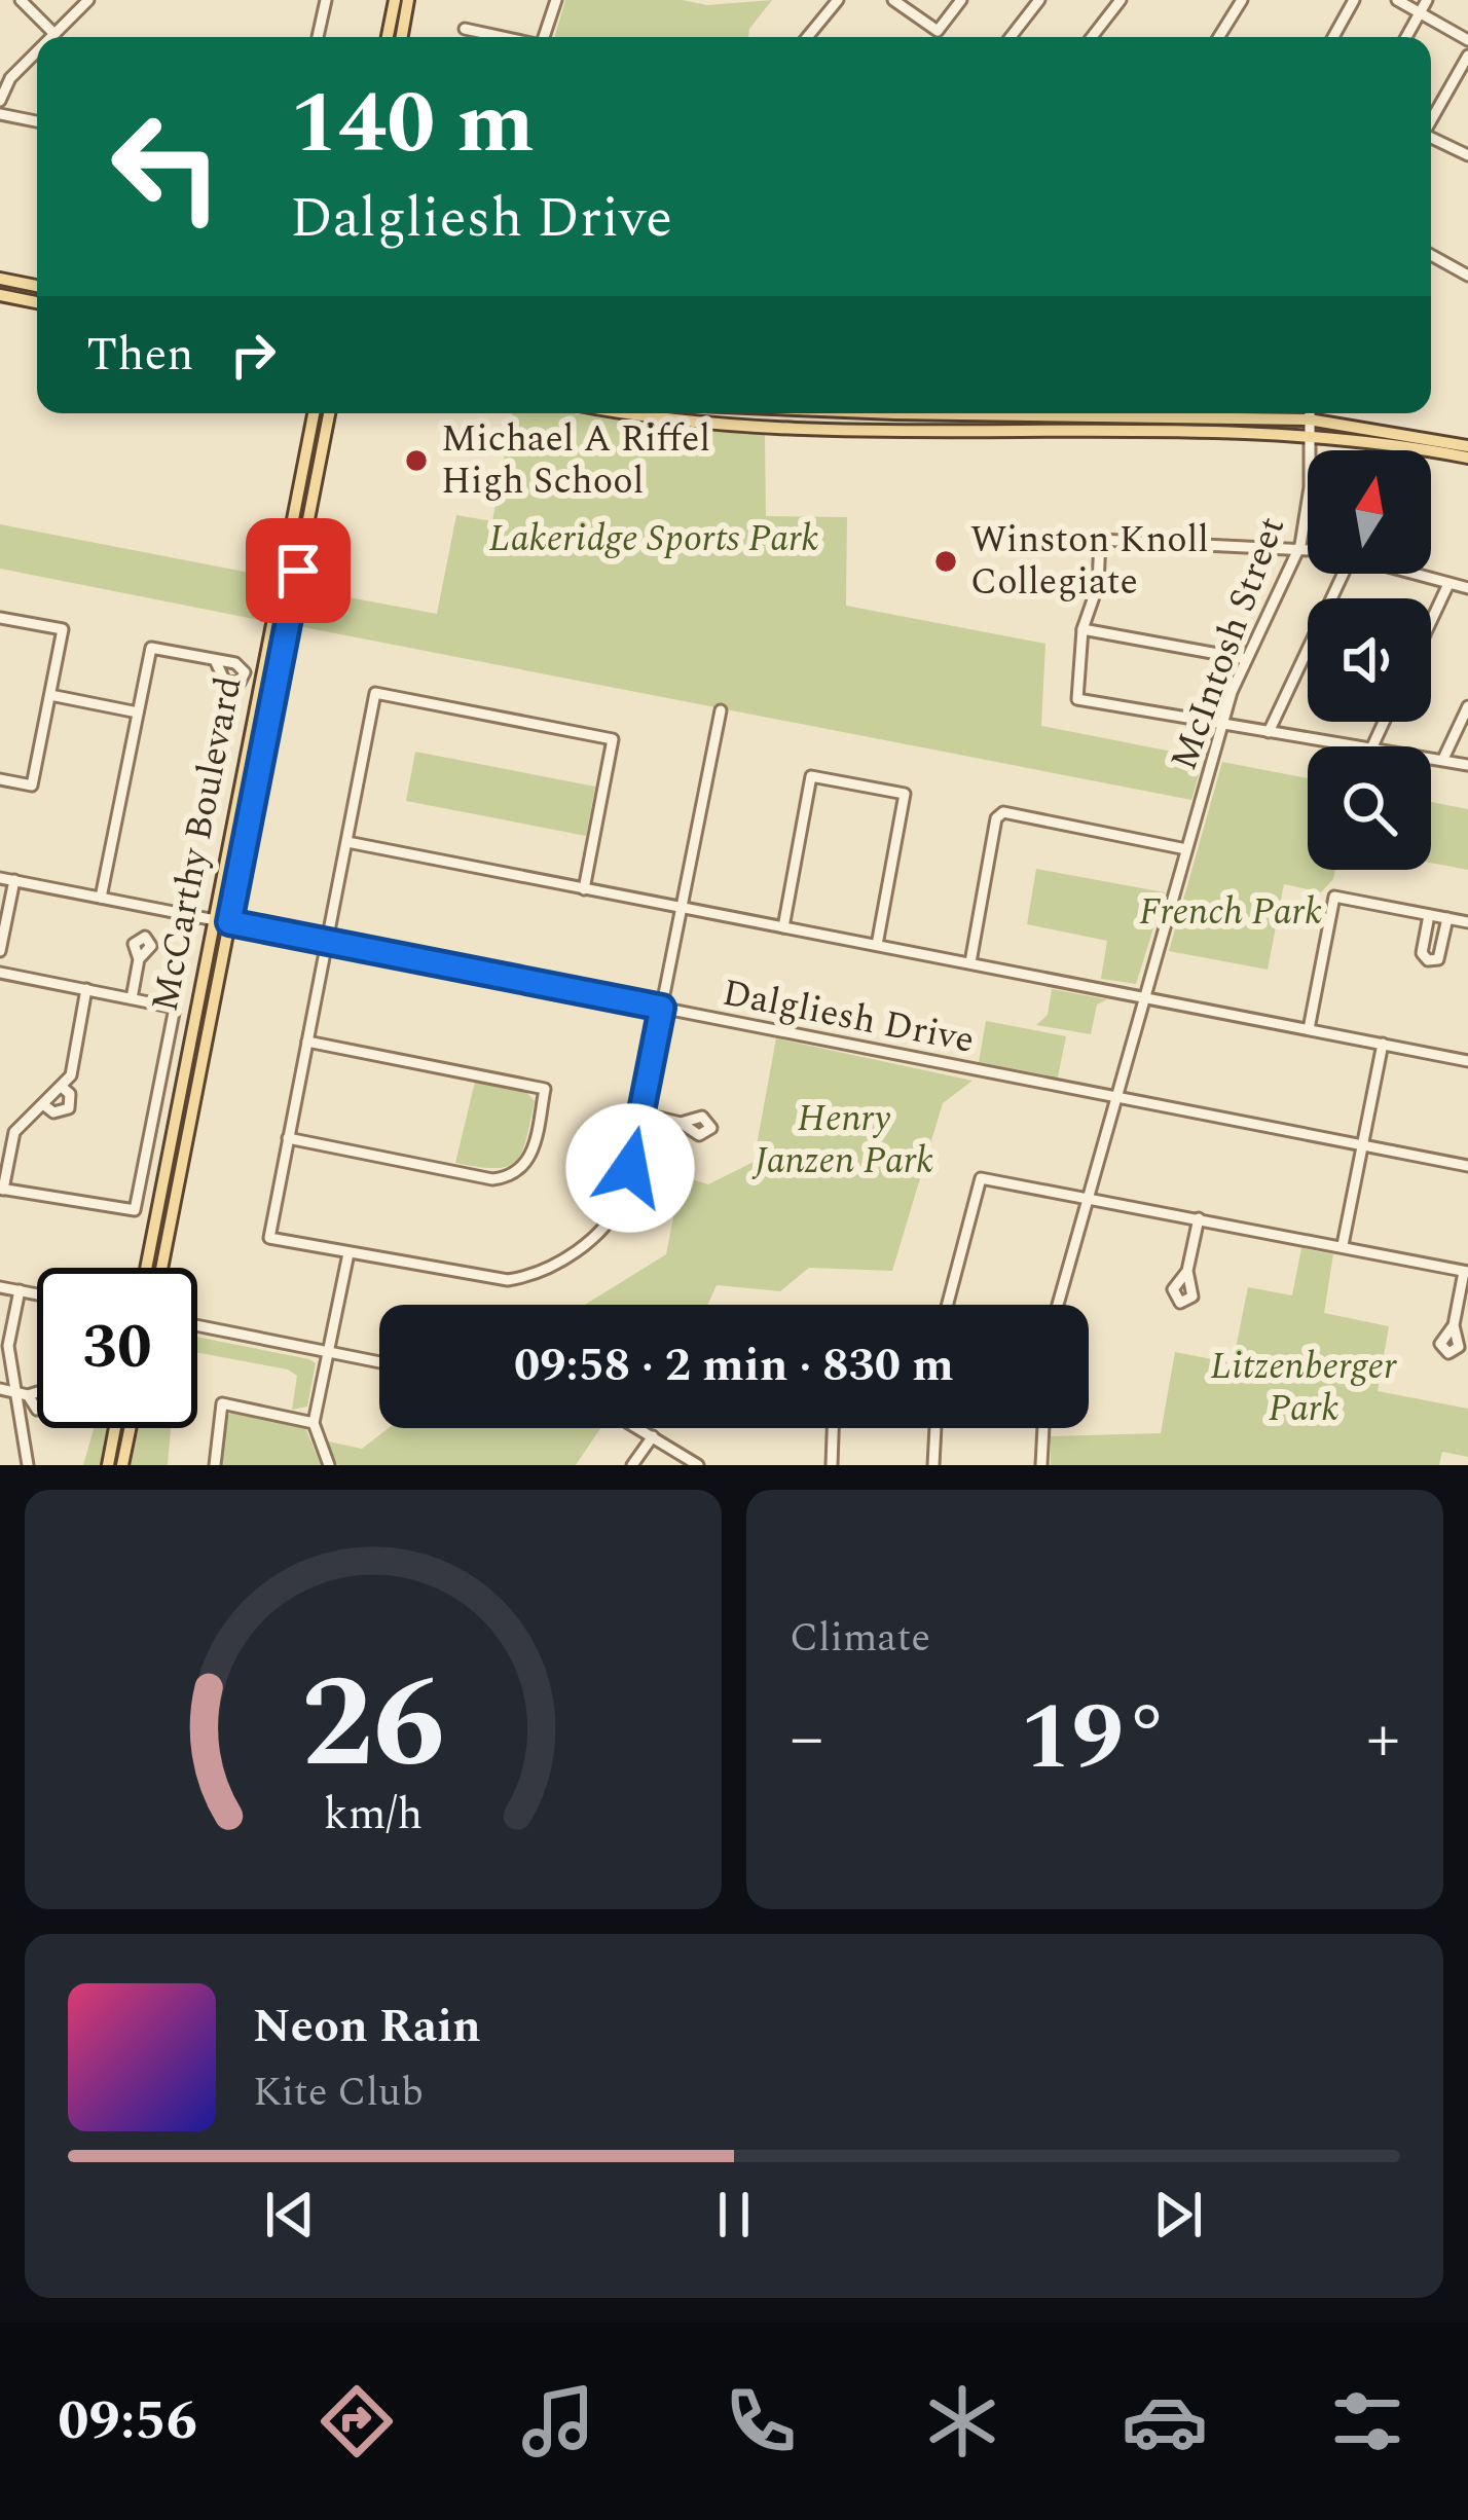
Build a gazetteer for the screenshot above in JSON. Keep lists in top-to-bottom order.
{
  "streets": {
    "main road": ["McCarthy Boulevard"],
    "street": ["McIntosh Street", "Dalgliesh Drive"]
  },
  "crossings": [
    ["McIntosh Street", "Dalgliesh Drive"],
    ["McCarthy Boulevard", "Dalgliesh Drive"]
  ],
  "parks": [
    "Lakeridge Sports Park",
    "French Park",
    "Henry Janzen Park",
    "Litzenberger Park"
  ],
  "places": ["Michael A Riffel High School", "Winston Knoll Collegiate"],
  "north": "top",
  "page": {
    "turn": ["140 m", "Dalgliesh Drive"],
    "then": "Then",
    "limit": "30",
    "trip": "09:58 · 2 min · 830 m",
    "tile": "Climate",
    "heat": ["−", "19°", "+"],
    "song": ["Neon Rain", "Kite Club"],
    "tabs": "09:56",
    "gauge": ["26", "km/h"]
  }
}
